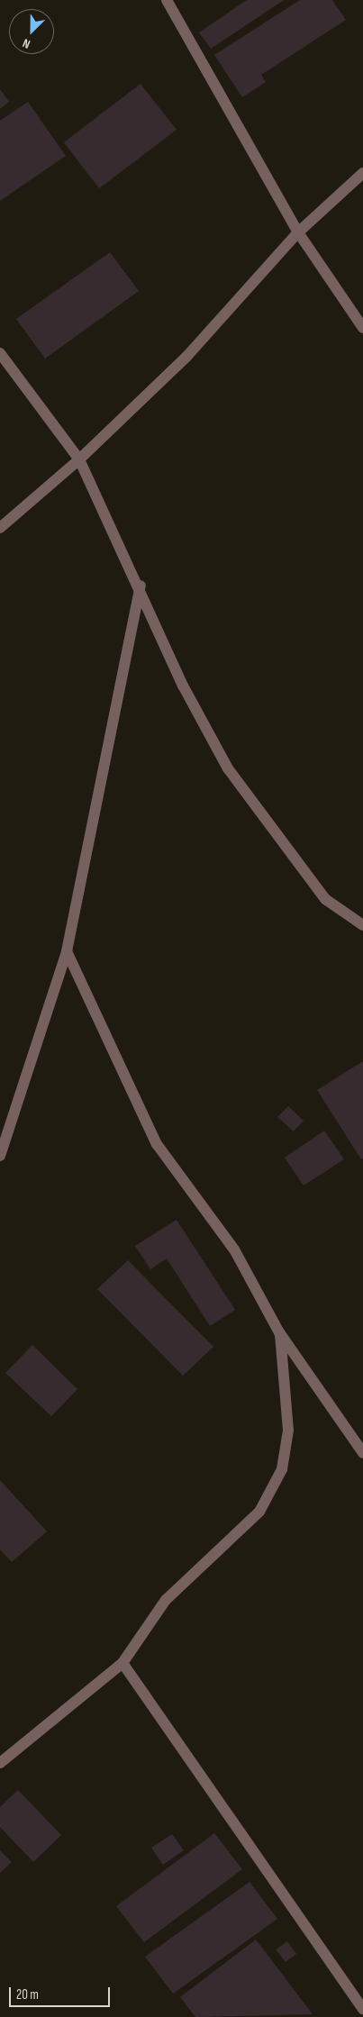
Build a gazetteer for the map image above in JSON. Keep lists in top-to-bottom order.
{
  "scale_bar": "20 m",
  "north": "bottom left"
}
